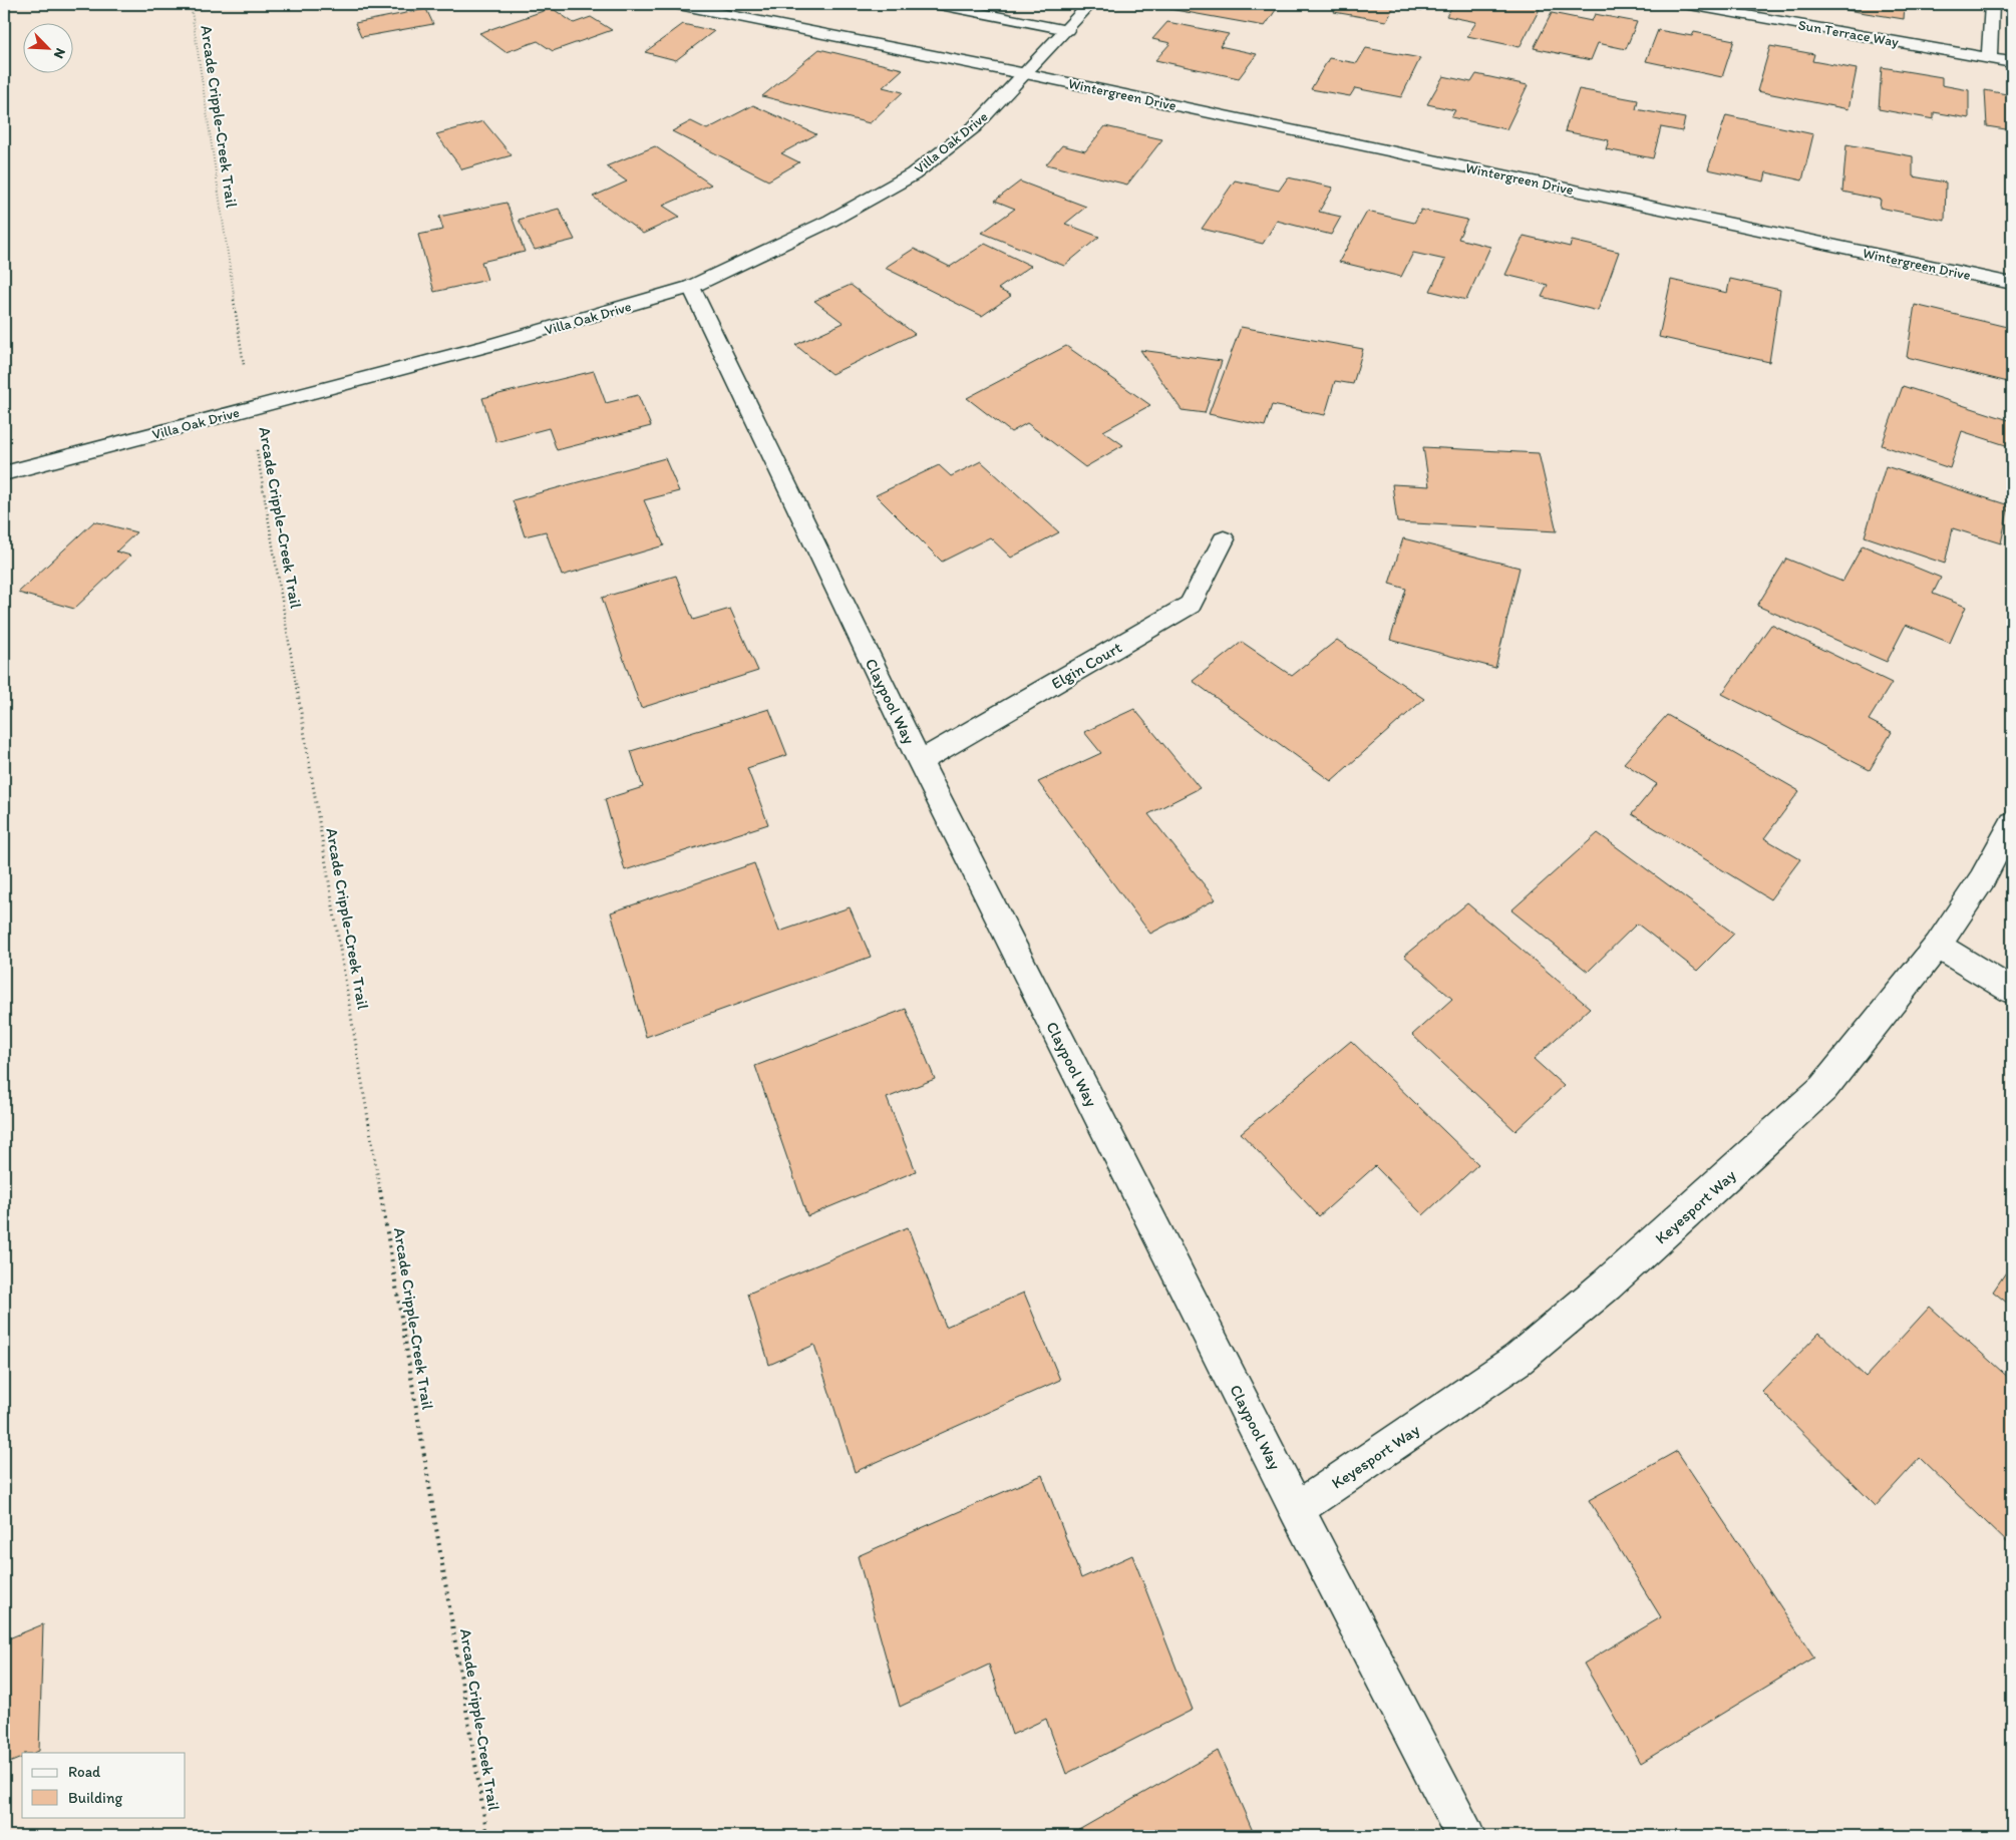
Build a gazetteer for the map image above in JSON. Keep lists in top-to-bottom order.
{
  "streets": {
    "street": [
      "Sun Terrace Way",
      "Wintergreen Drive",
      "Villa Oak Drive",
      "Elgin Court",
      "Claypool Way",
      "Keyesport Way"
    ],
    "path": ["Arcade Cripple-Creek Trail"]
  },
  "crossings": [
    ["Wintergreen Drive", "Villa Oak Drive"],
    ["Arcade Cripple-Creek Trail", "Villa Oak Drive"],
    ["Villa Oak Drive", "Claypool Way"],
    ["Elgin Court", "Claypool Way"],
    ["Claypool Way", "Keyesport Way"]
  ],
  "legend": ["Road", "Building"],
  "north": "bottom right"
}
